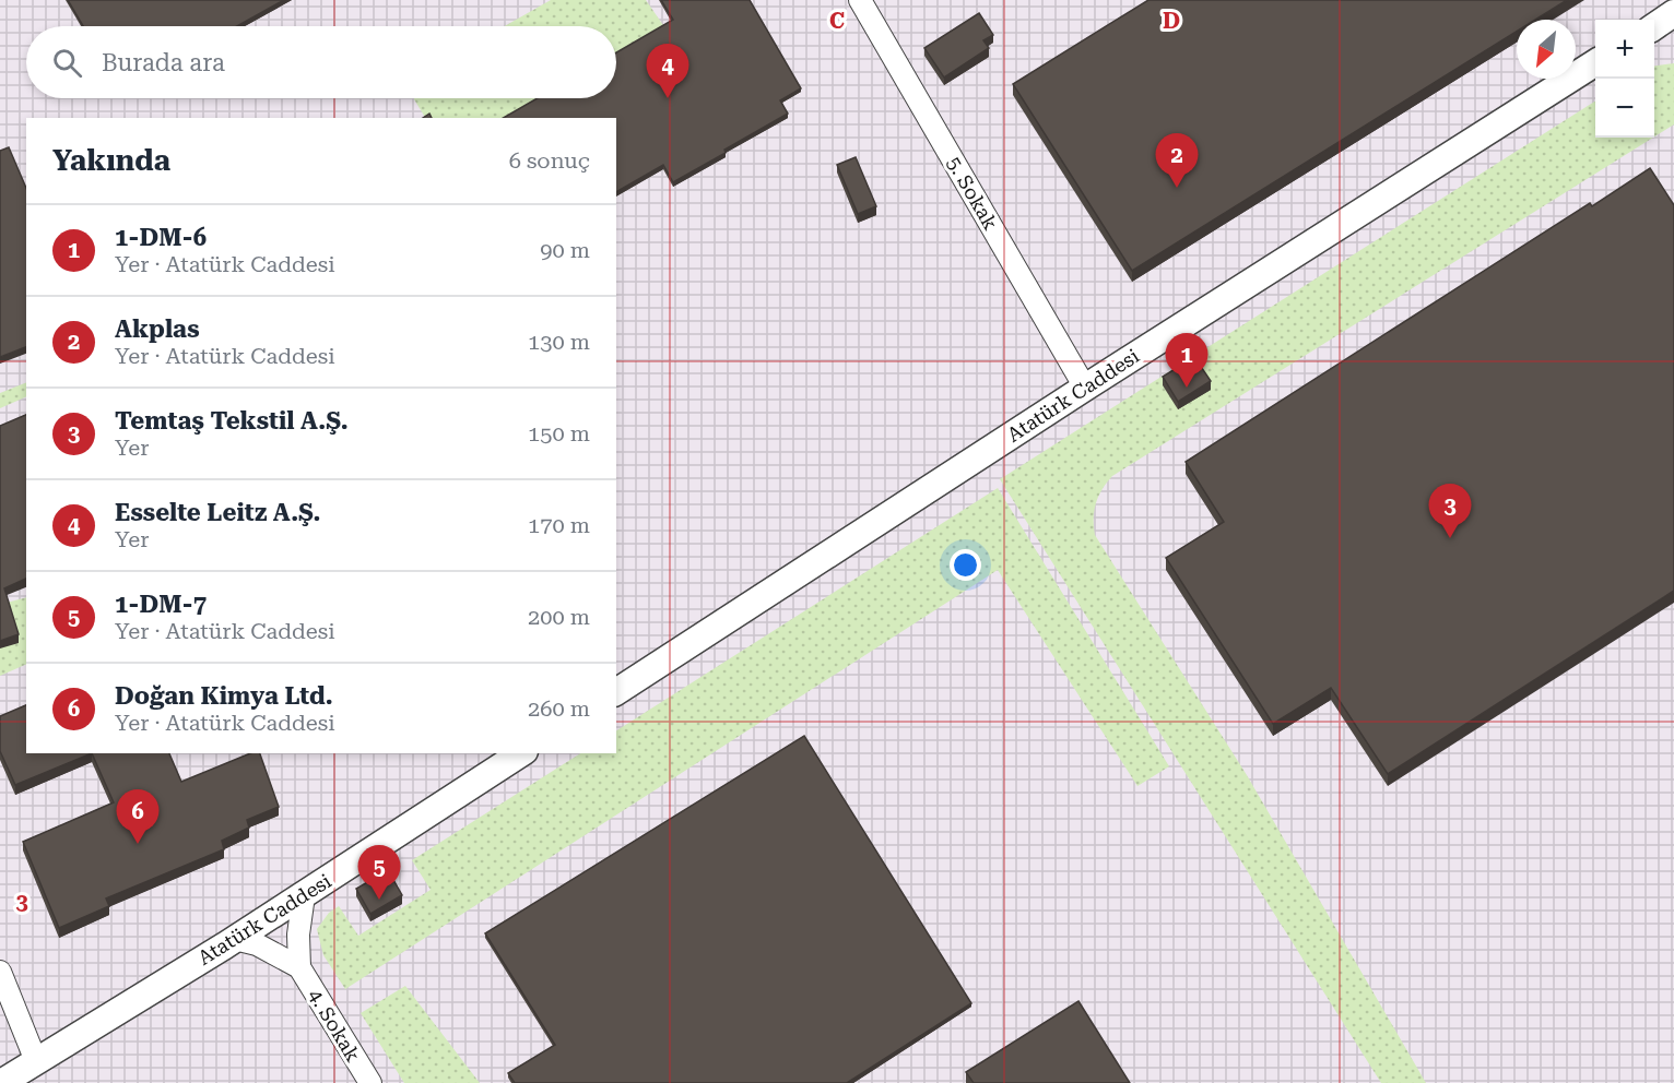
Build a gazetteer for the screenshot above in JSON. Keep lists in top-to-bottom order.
{
  "streets": {
    "street": ["5. Sokak", "Atatürk Caddesi", "4. Sokak"]
  },
  "crossings": [
    ["5. Sokak", "Atatürk Caddesi"]
  ],
  "north": "bottom left",
  "page": {
    "map_buttons": ["+", "−"],
    "search": "Burada ara",
    "pins": [
      "4",
      "2",
      "1",
      "3",
      "6",
      "5"
    ],
    "heading": ["Yakında", "6 sonuç"],
    "list": [
      {
        "mark": "1",
        "name": "1-DM-6",
        "note": "Yer · Atatürk Caddesi",
        "value": "90 m"
      },
      {
        "mark": "2",
        "name": "Akplas",
        "note": "Yer · Atatürk Caddesi",
        "value": "130 m"
      },
      {
        "mark": "3",
        "name": "Temtaş Tekstil A.Ş.",
        "note": "Yer",
        "value": "150 m"
      },
      {
        "mark": "4",
        "name": "Esselte Leitz A.Ş.",
        "note": "Yer",
        "value": "170 m"
      },
      {
        "mark": "5",
        "name": "1-DM-7",
        "note": "Yer · Atatürk Caddesi",
        "value": "200 m"
      },
      {
        "mark": "6",
        "name": "Doğan Kimya Ltd.",
        "note": "Yer · Atatürk Caddesi",
        "value": "260 m"
      }
    ]
  },
  "grid": {
    "columns": ["C", "D"],
    "rows": ["3"]
  }
}
